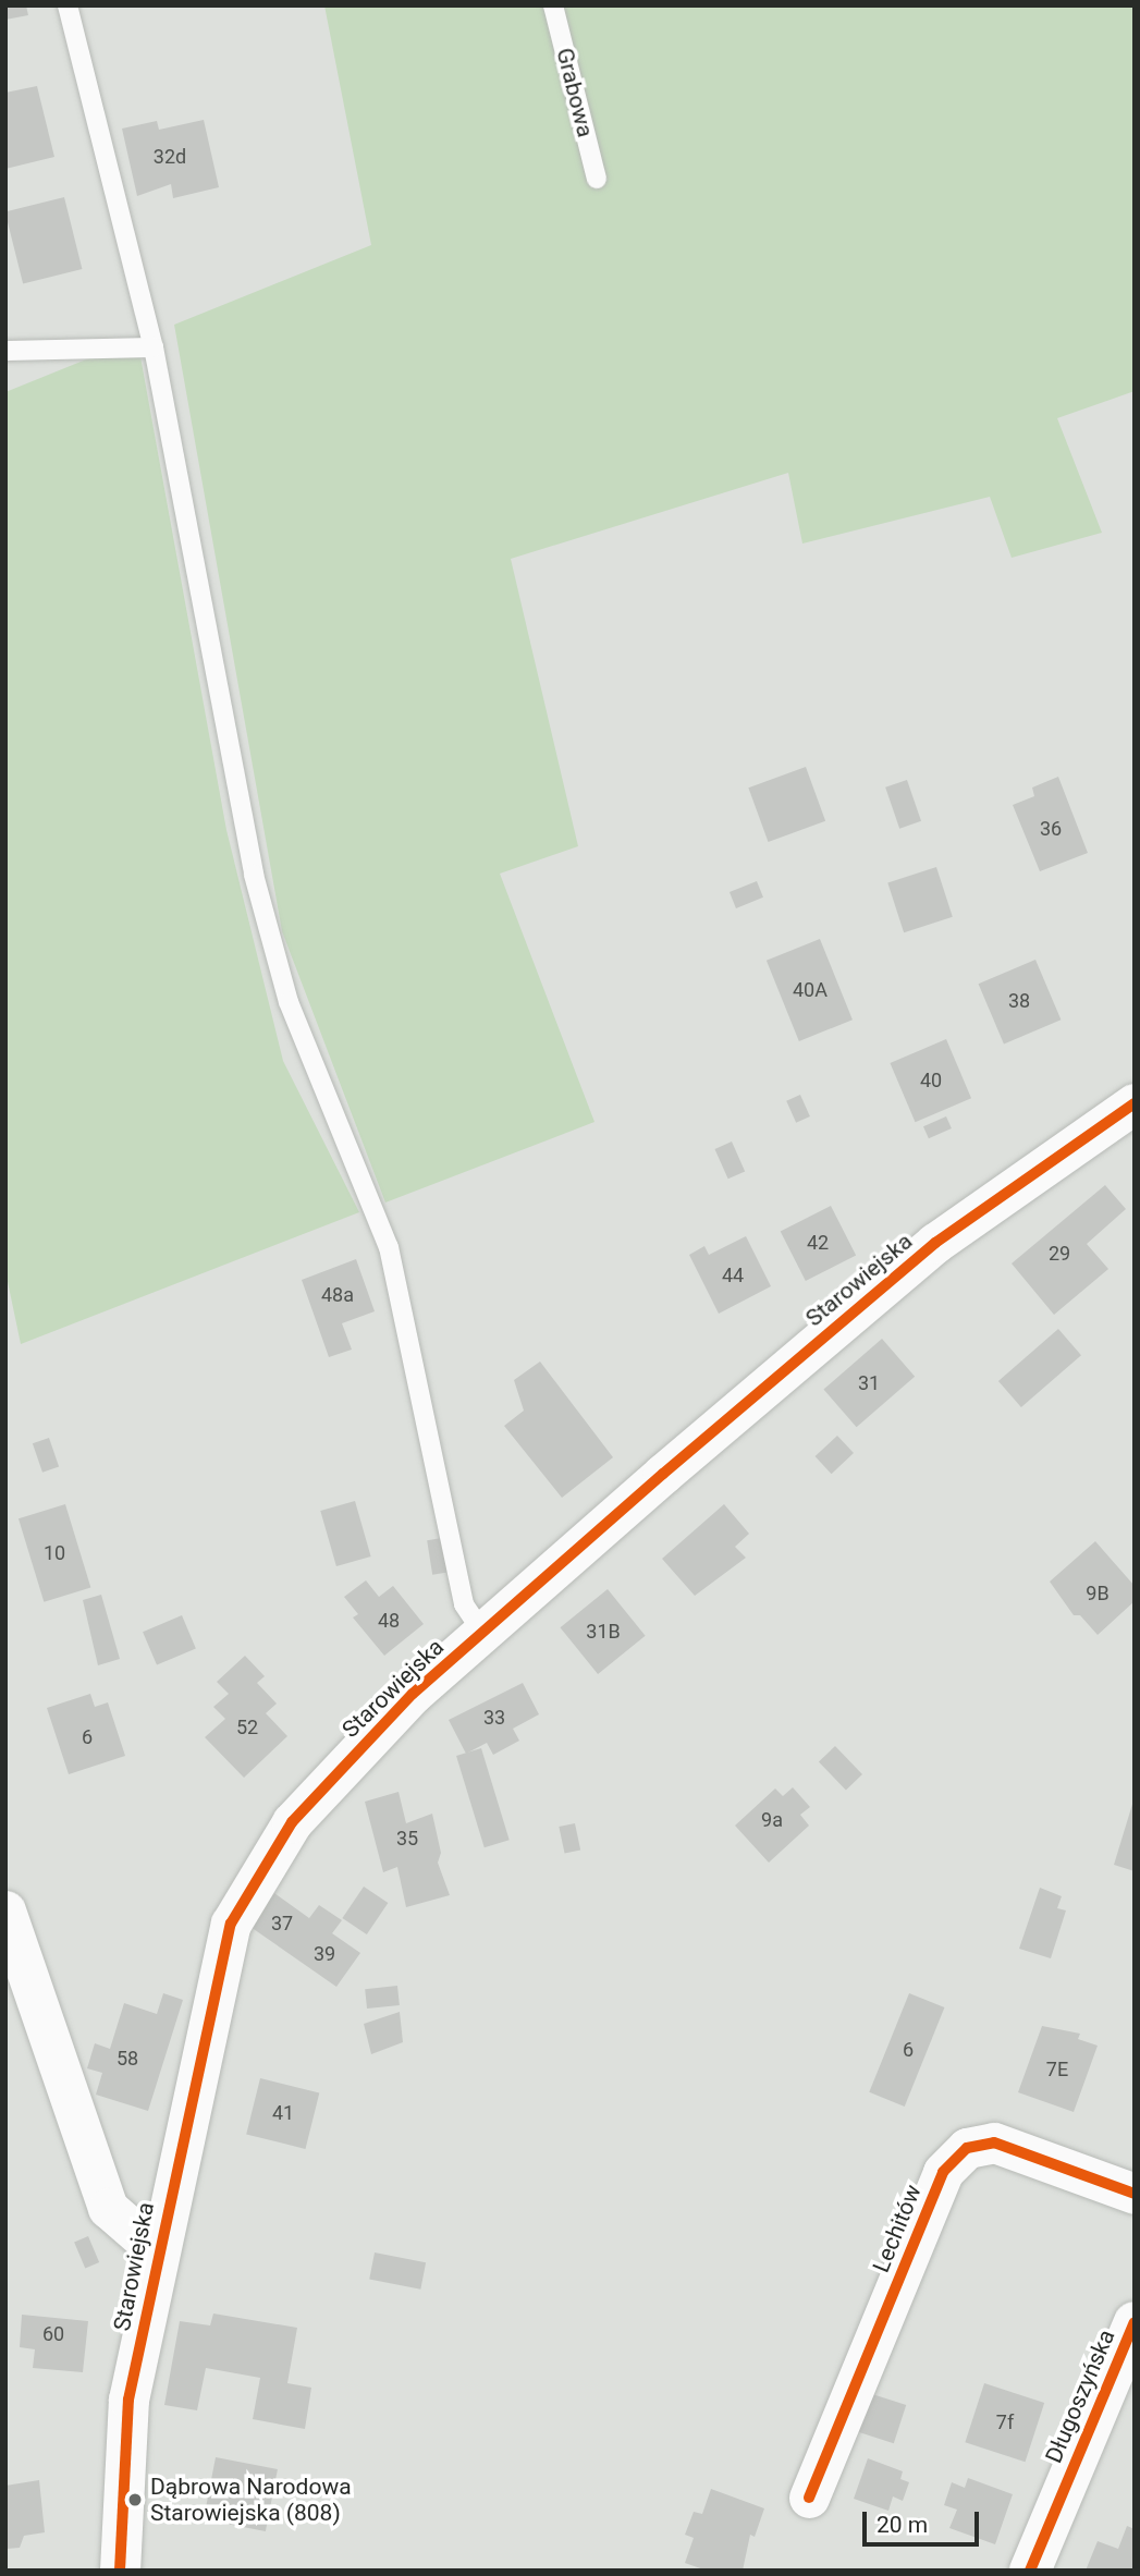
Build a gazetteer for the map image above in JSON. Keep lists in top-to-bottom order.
{
  "streets": {
    "street": ["Starowiejska", "Lechitów", "Długoszyńska"],
    "lane": ["Grabowa"]
  },
  "places": ["Dąbrowa Narodowa Starowiejska (808)"],
  "house_numbers": [
    "32d",
    "36",
    "40A",
    "38",
    "40",
    "42",
    "29",
    "44",
    "48a",
    "31",
    "10",
    "9B",
    "48",
    "31B",
    "33",
    "52",
    "6",
    "9a",
    "35",
    "37",
    "39",
    "6",
    "58",
    "7E",
    "41",
    "60",
    "7f"
  ],
  "scale_bar": "20 m"
}
